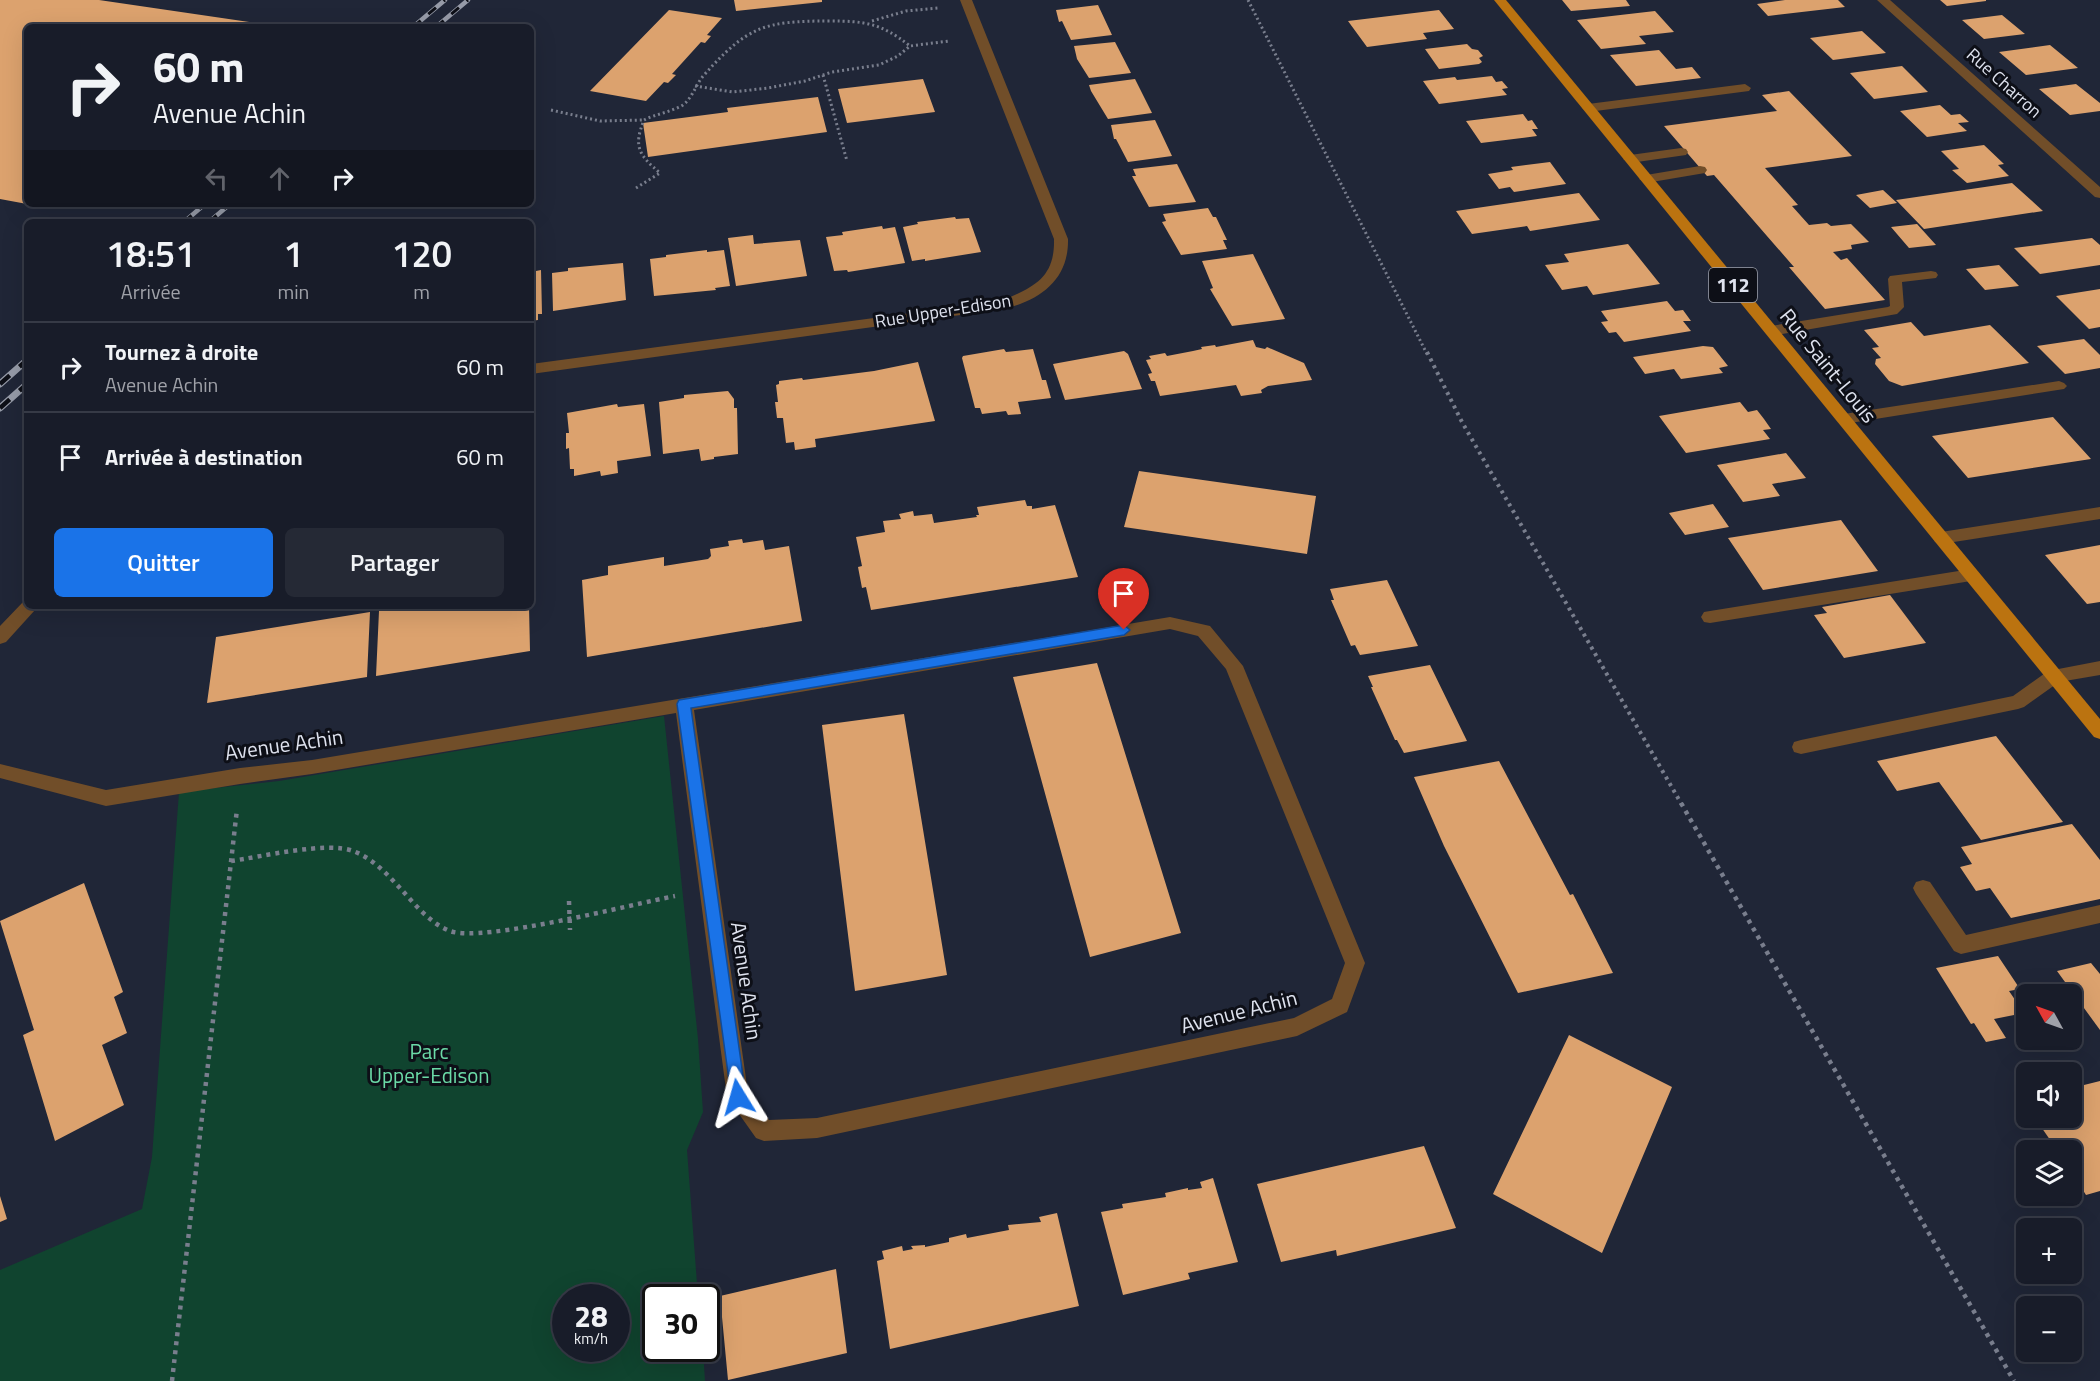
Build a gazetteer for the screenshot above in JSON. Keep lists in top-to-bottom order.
{
  "streets": {
    "main road": ["112", "Rue Saint-Louis"],
    "street": ["Rue Charron", "Rue Upper-Edison", "Avenue Achin"]
  },
  "parks": ["Parc Upper-Edison"],
  "north": "top left",
  "page": {
    "turn": ["60 m", "Avenue Achin"],
    "eta": [
      "18:51",
      "Arrivée",
      "1",
      "min",
      "120",
      "m"
    ],
    "list": [
      {
        "name": "Tournez à droite",
        "note": "Avenue Achin",
        "value": "60 m"
      },
      {
        "name": "Arrivée à destination",
        "value": "60 m"
      }
    ],
    "buttons": ["Quitter", "Partager"],
    "map_buttons": ["+", "−"],
    "speed": "28 km/h",
    "limit": "30"
  }
}
